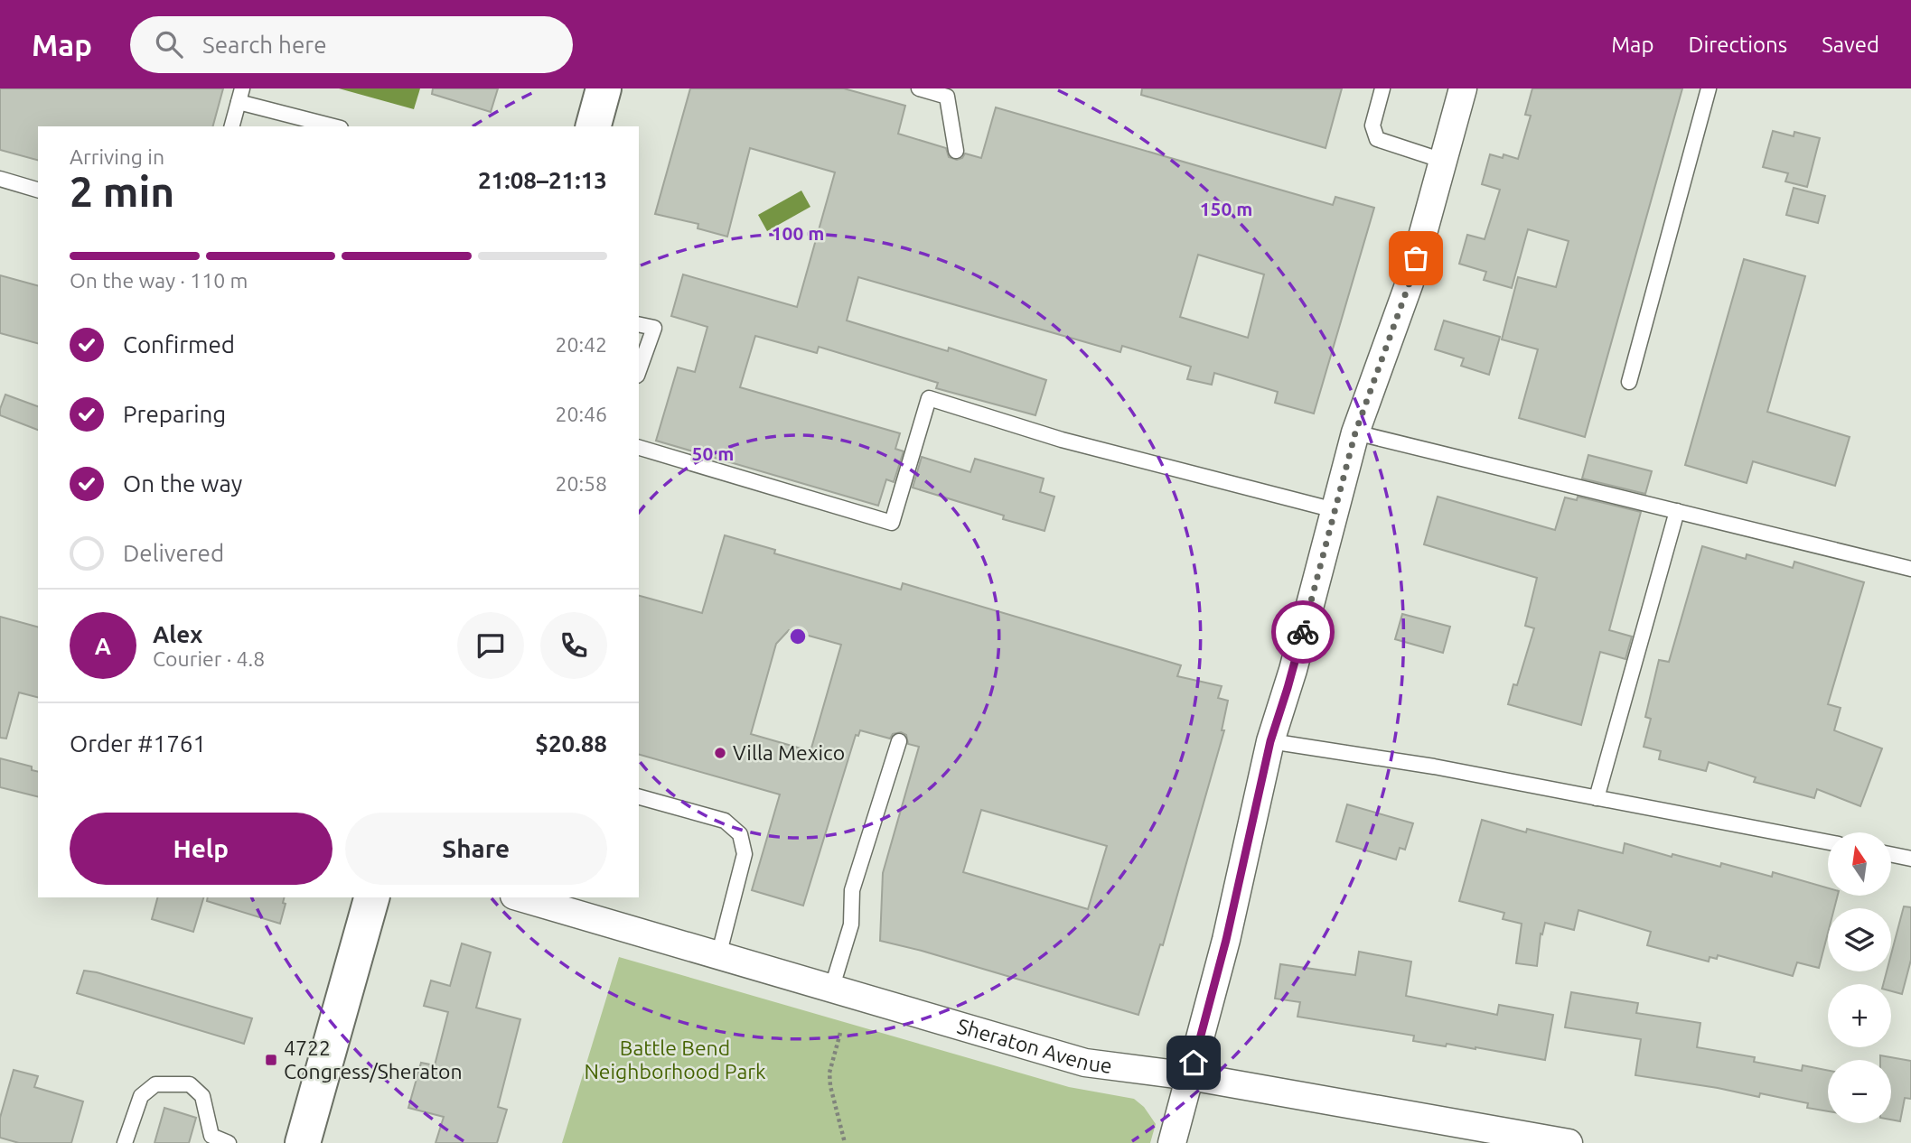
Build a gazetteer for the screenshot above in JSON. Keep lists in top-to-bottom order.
{
  "streets": {
    "street": ["Sheraton Avenue"]
  },
  "parks": ["Battle Bend Neighborhood Park"],
  "places": {
    "other": ["Villa Mexico"],
    "transit": ["4722 Congress/Sheraton"]
  },
  "north": "top",
  "page": {
    "header": "Map",
    "search": "Search here",
    "nav": ["Map", "Directions", "Saved"],
    "heading": ["2 min", "Arriving in", "21:08–21:13"],
    "panel": [
      "Alex",
      "Courier · 4.8",
      "Order #1761",
      "$20.88"
    ],
    "bar": "On the way · 110 m",
    "list": [
      ["Confirmed", "20:42"],
      ["Preparing", "20:46"],
      ["On the way", "20:58"],
      "Delivered"
    ],
    "round": "A",
    "buttons": ["Help", "Share"],
    "map_buttons": ["+", "−"]
  },
  "rings": ["150 m", "100 m", "50 m"]
}
